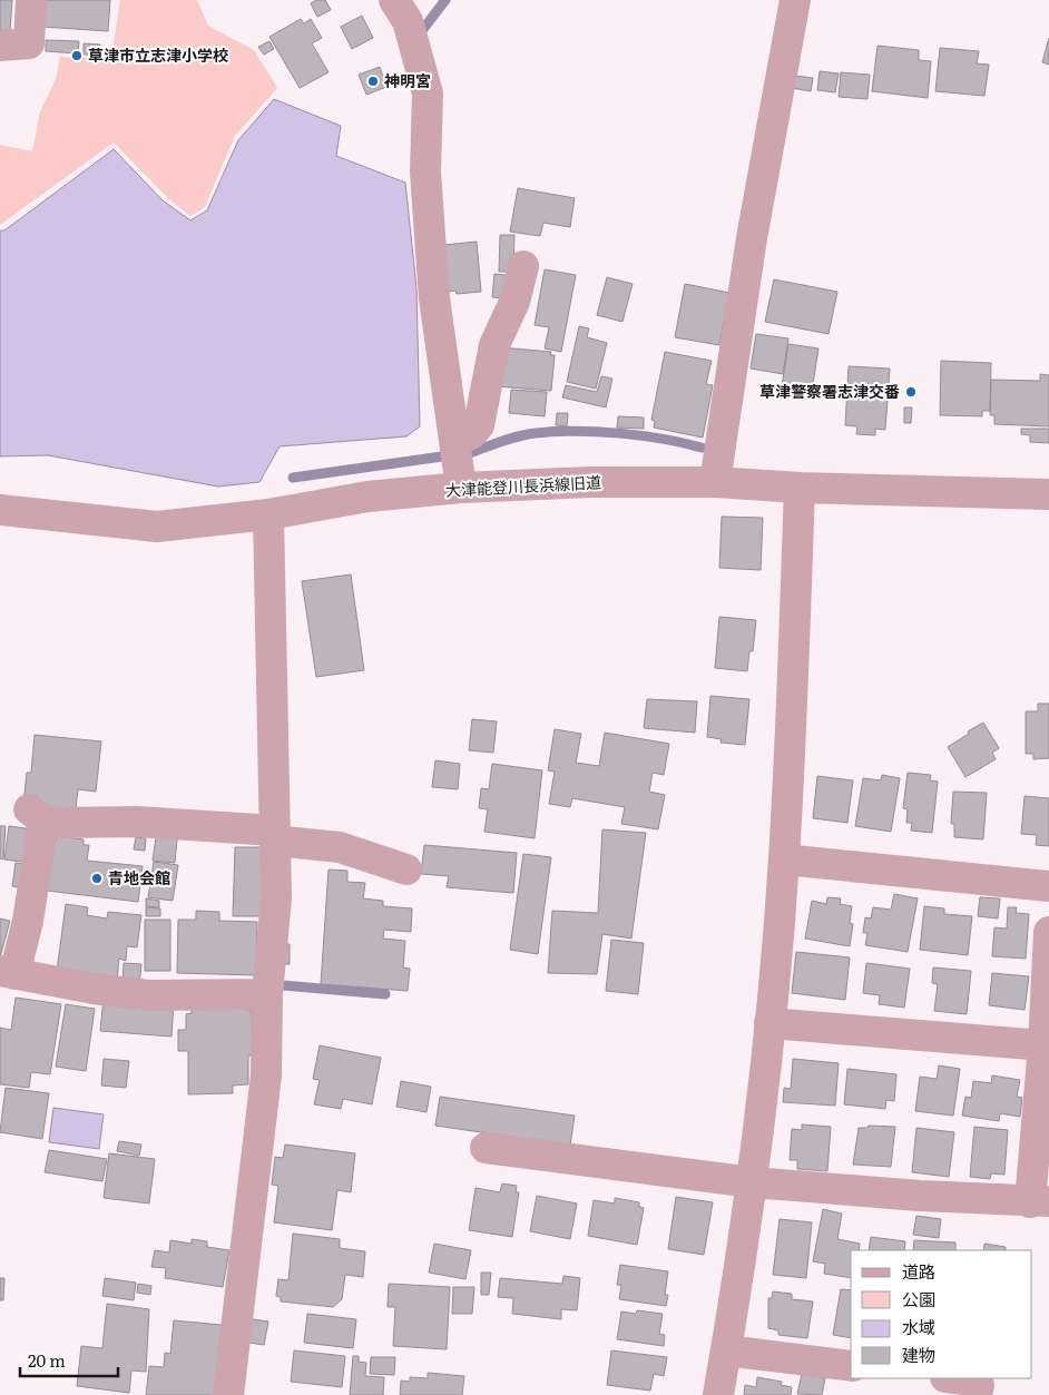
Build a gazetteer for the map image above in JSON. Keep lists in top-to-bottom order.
{
  "streets": {
    "street": ["大津能登川長浜線旧道"]
  },
  "places": [
    "草津市立志津小学校",
    "神明宮",
    "草津警察署志津交番",
    "青地会館"
  ],
  "legend": [
    "道路",
    "公園",
    "水域",
    "建物"
  ],
  "scale_bar": "20 m"
}
